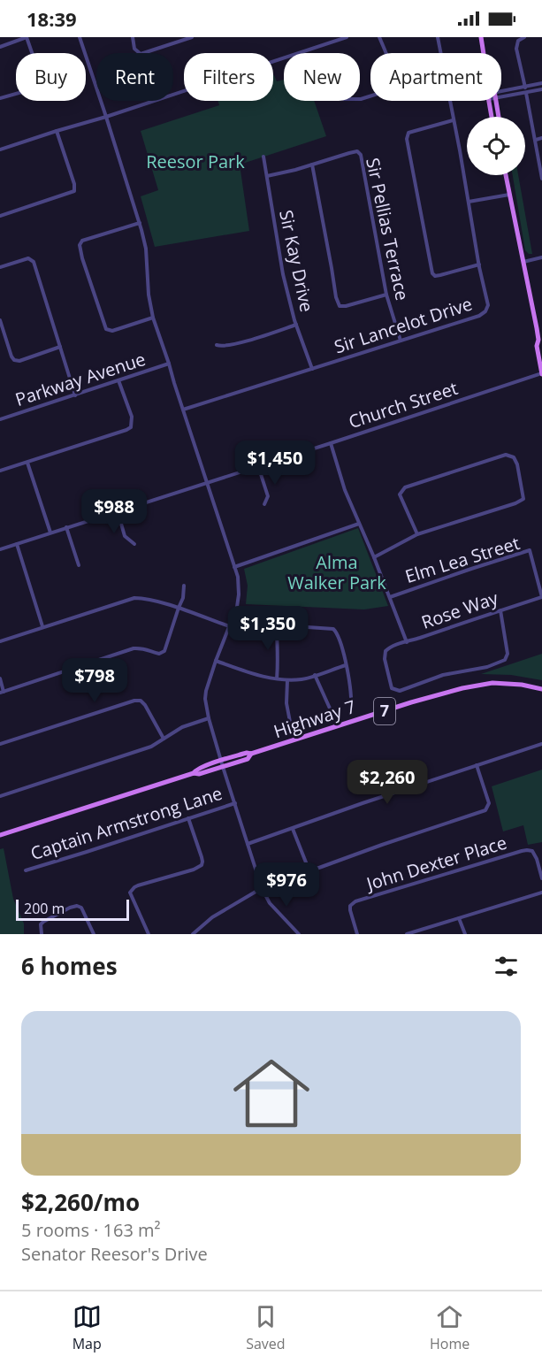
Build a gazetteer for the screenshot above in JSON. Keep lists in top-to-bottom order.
{
  "streets": {
    "main road": ["7", "Highway 7"],
    "street": [
      "Sir Pellias Terrace",
      "Sir Kay Drive",
      "Sir Lancelot Drive",
      "Parkway Avenue",
      "Church Street",
      "Elm Lea Street",
      "Rose Way",
      "Captain Armstrong Lane",
      "John Dexter Place"
    ]
  },
  "crossings": [
    ["Sir Pellias Terrace", "Sir Kay Drive"],
    ["Sir Pellias Terrace", "Sir Lancelot Drive"],
    ["Sir Kay Drive", "Sir Lancelot Drive"],
    ["Church Street", "Rose Way"],
    ["Elm Lea Street", "Rose Way"]
  ],
  "parks": ["Reesor Park", "Alma Walker Park"],
  "scale_bar": "200 m",
  "page": {
    "status": "18:39",
    "chip": [
      "Buy",
      "Rent",
      "Filters",
      "New",
      "Apartment"
    ],
    "price": [
      "$1,450",
      "$988",
      "$1,350",
      "$798",
      "$2,260",
      "$976"
    ],
    "scale": "200 m",
    "heading": "6 homes",
    "list": [
      {
        "name": "$2,260/mo",
        "note": "5 rooms · 163 m² · Senator Reesor's Drive"
      }
    ],
    "tabs": ["Map", "Saved", "Home"]
  }
}
